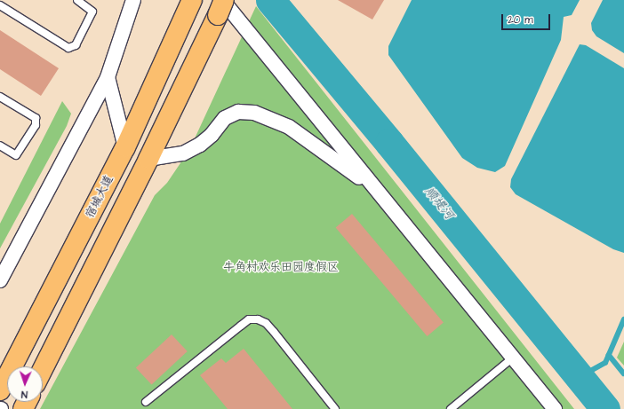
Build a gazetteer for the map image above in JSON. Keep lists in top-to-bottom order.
{
  "streets": {
    "main road": ["宿城大道"]
  },
  "water": ["顺堤河"],
  "parks": ["牛角村欢乐田园度假区"],
  "scale_bar": "20 m",
  "north": "bottom"
}
